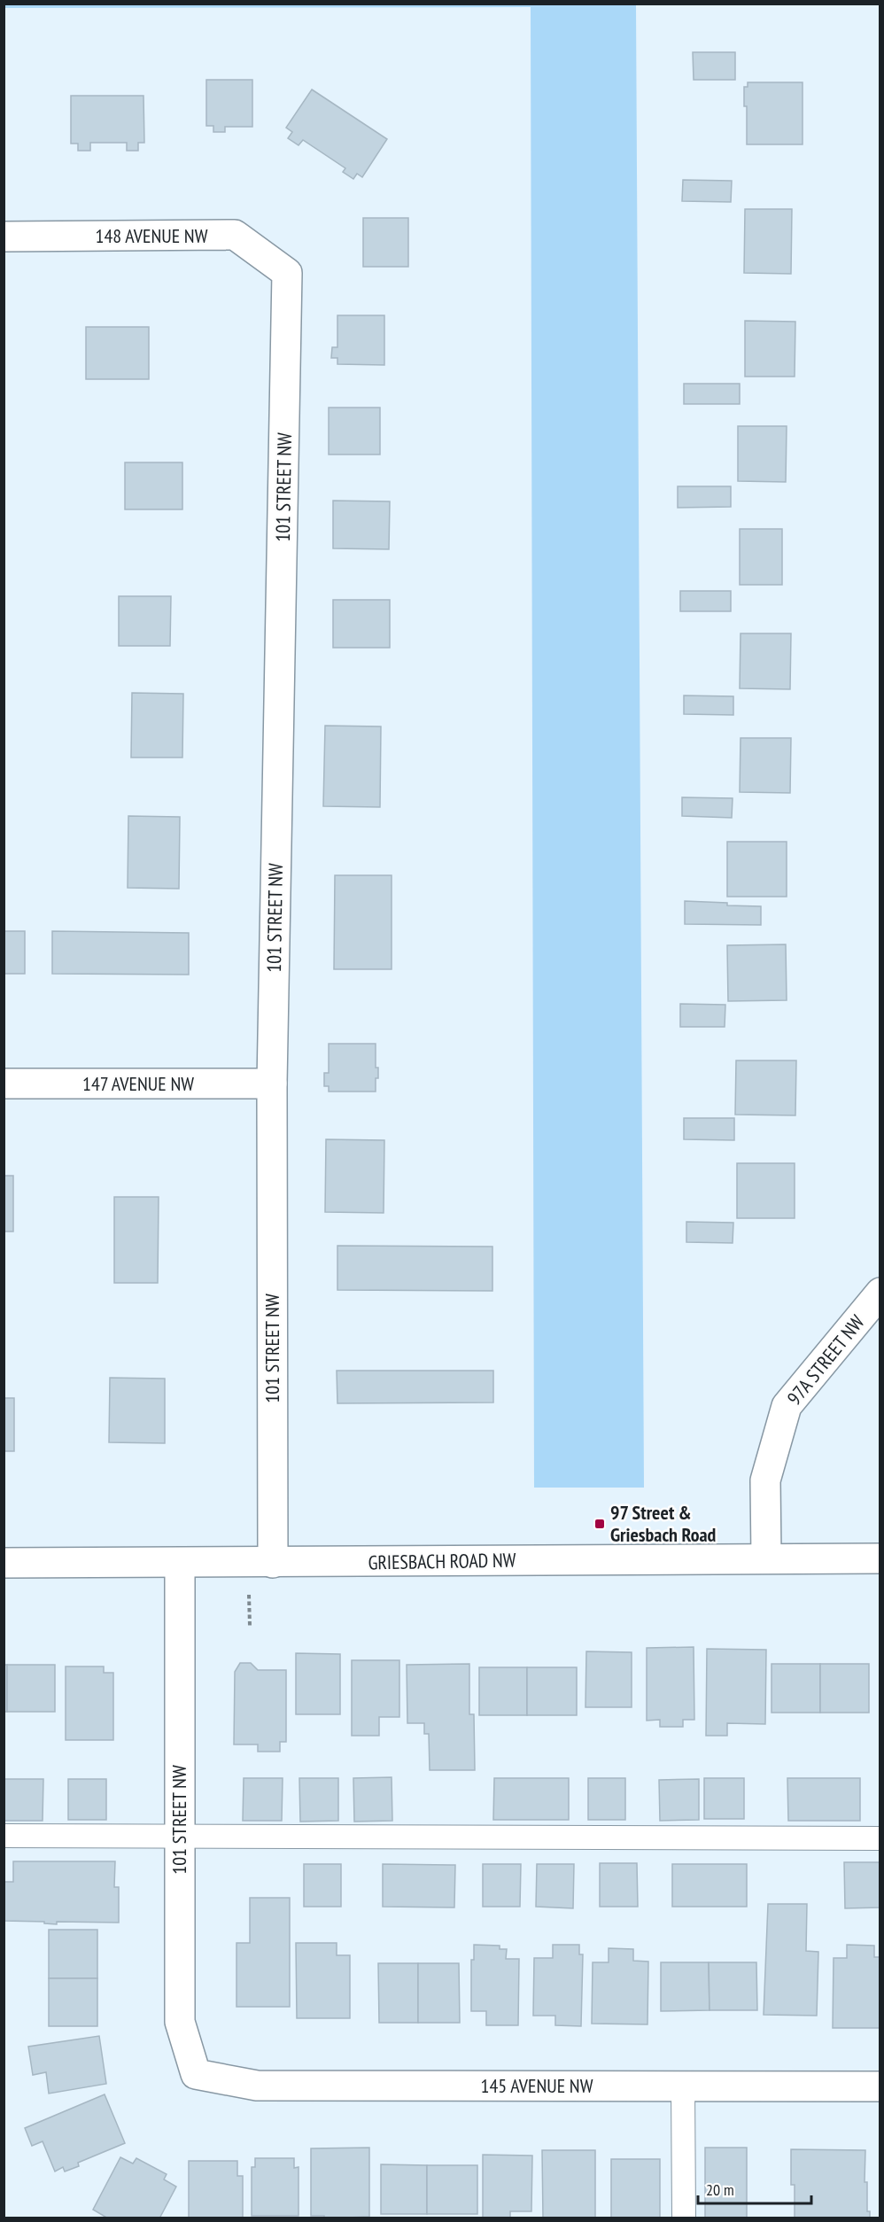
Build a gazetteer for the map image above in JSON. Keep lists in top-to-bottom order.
{
  "streets": {
    "street": [
      "148 AVENUE NW",
      "101 STREET NW",
      "147 AVENUE NW",
      "97A STREET NW",
      "GRIESBACH ROAD NW",
      "145 AVENUE NW"
    ]
  },
  "crossings": [
    ["148 AVENUE NW", "101 STREET NW"],
    ["101 STREET NW", "147 AVENUE NW"],
    ["101 STREET NW", "GRIESBACH ROAD NW"],
    ["101 STREET NW", "145 AVENUE NW"],
    ["97A STREET NW", "GRIESBACH ROAD NW"]
  ],
  "places": {
    "transit": ["97 Street & Griesbach Road"]
  },
  "scale_bar": "20 m"
}
